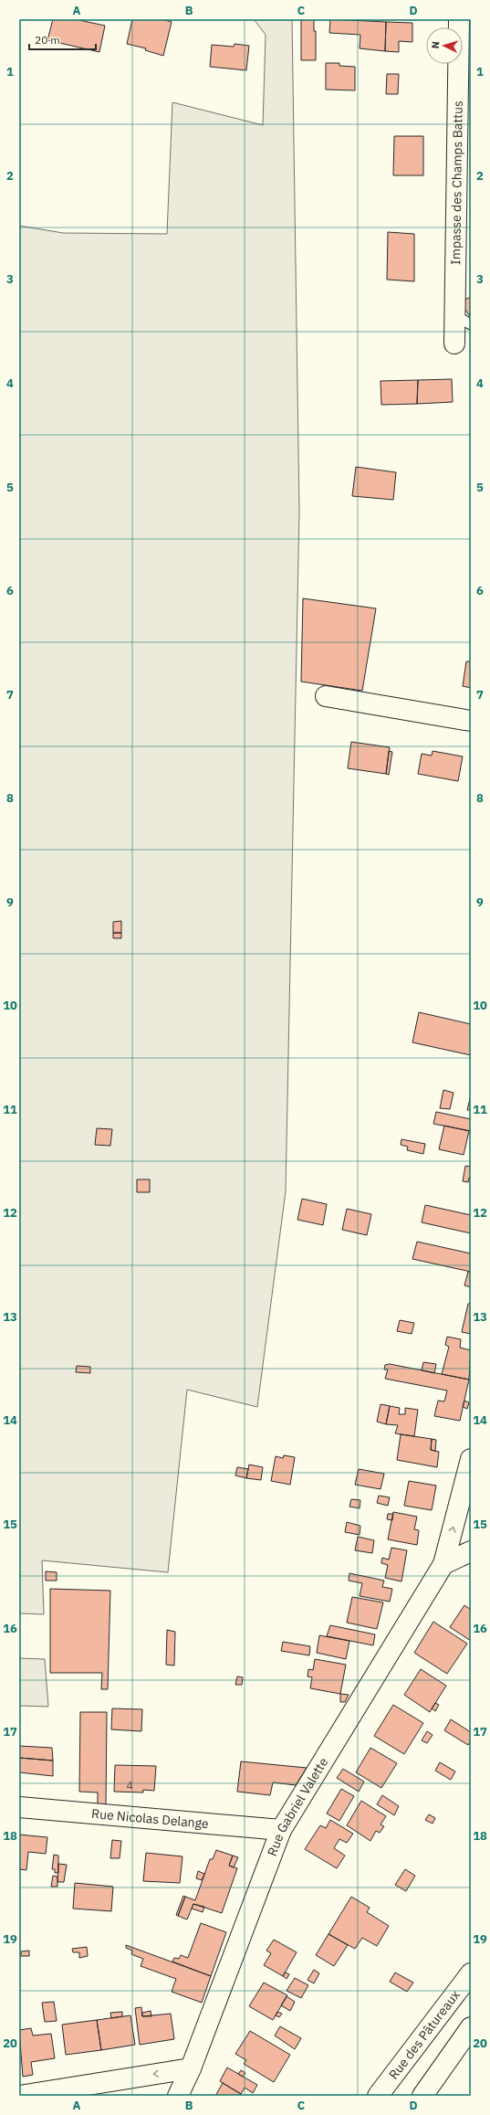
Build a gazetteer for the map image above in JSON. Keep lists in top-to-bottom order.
{
  "streets": {
    "street": [
      "Impasse des Champs Battus",
      "Rue Gabriel Valette",
      "Rue Nicolas Delange",
      "Rue des Pâtureaux"
    ]
  },
  "crossings": [
    ["Rue Gabriel Valette", "Rue Nicolas Delange"]
  ],
  "house_numbers": ["4"],
  "scale_bar": "20 m",
  "north": "left",
  "grid": {
    "columns": [
      "A",
      "B",
      "C",
      "D"
    ],
    "rows": [
      "1",
      "2",
      "3",
      "4",
      "5",
      "6",
      "7",
      "8",
      "9",
      "10",
      "11",
      "12",
      "13",
      "14",
      "15",
      "16",
      "17",
      "18",
      "19",
      "20"
    ]
  }
}
